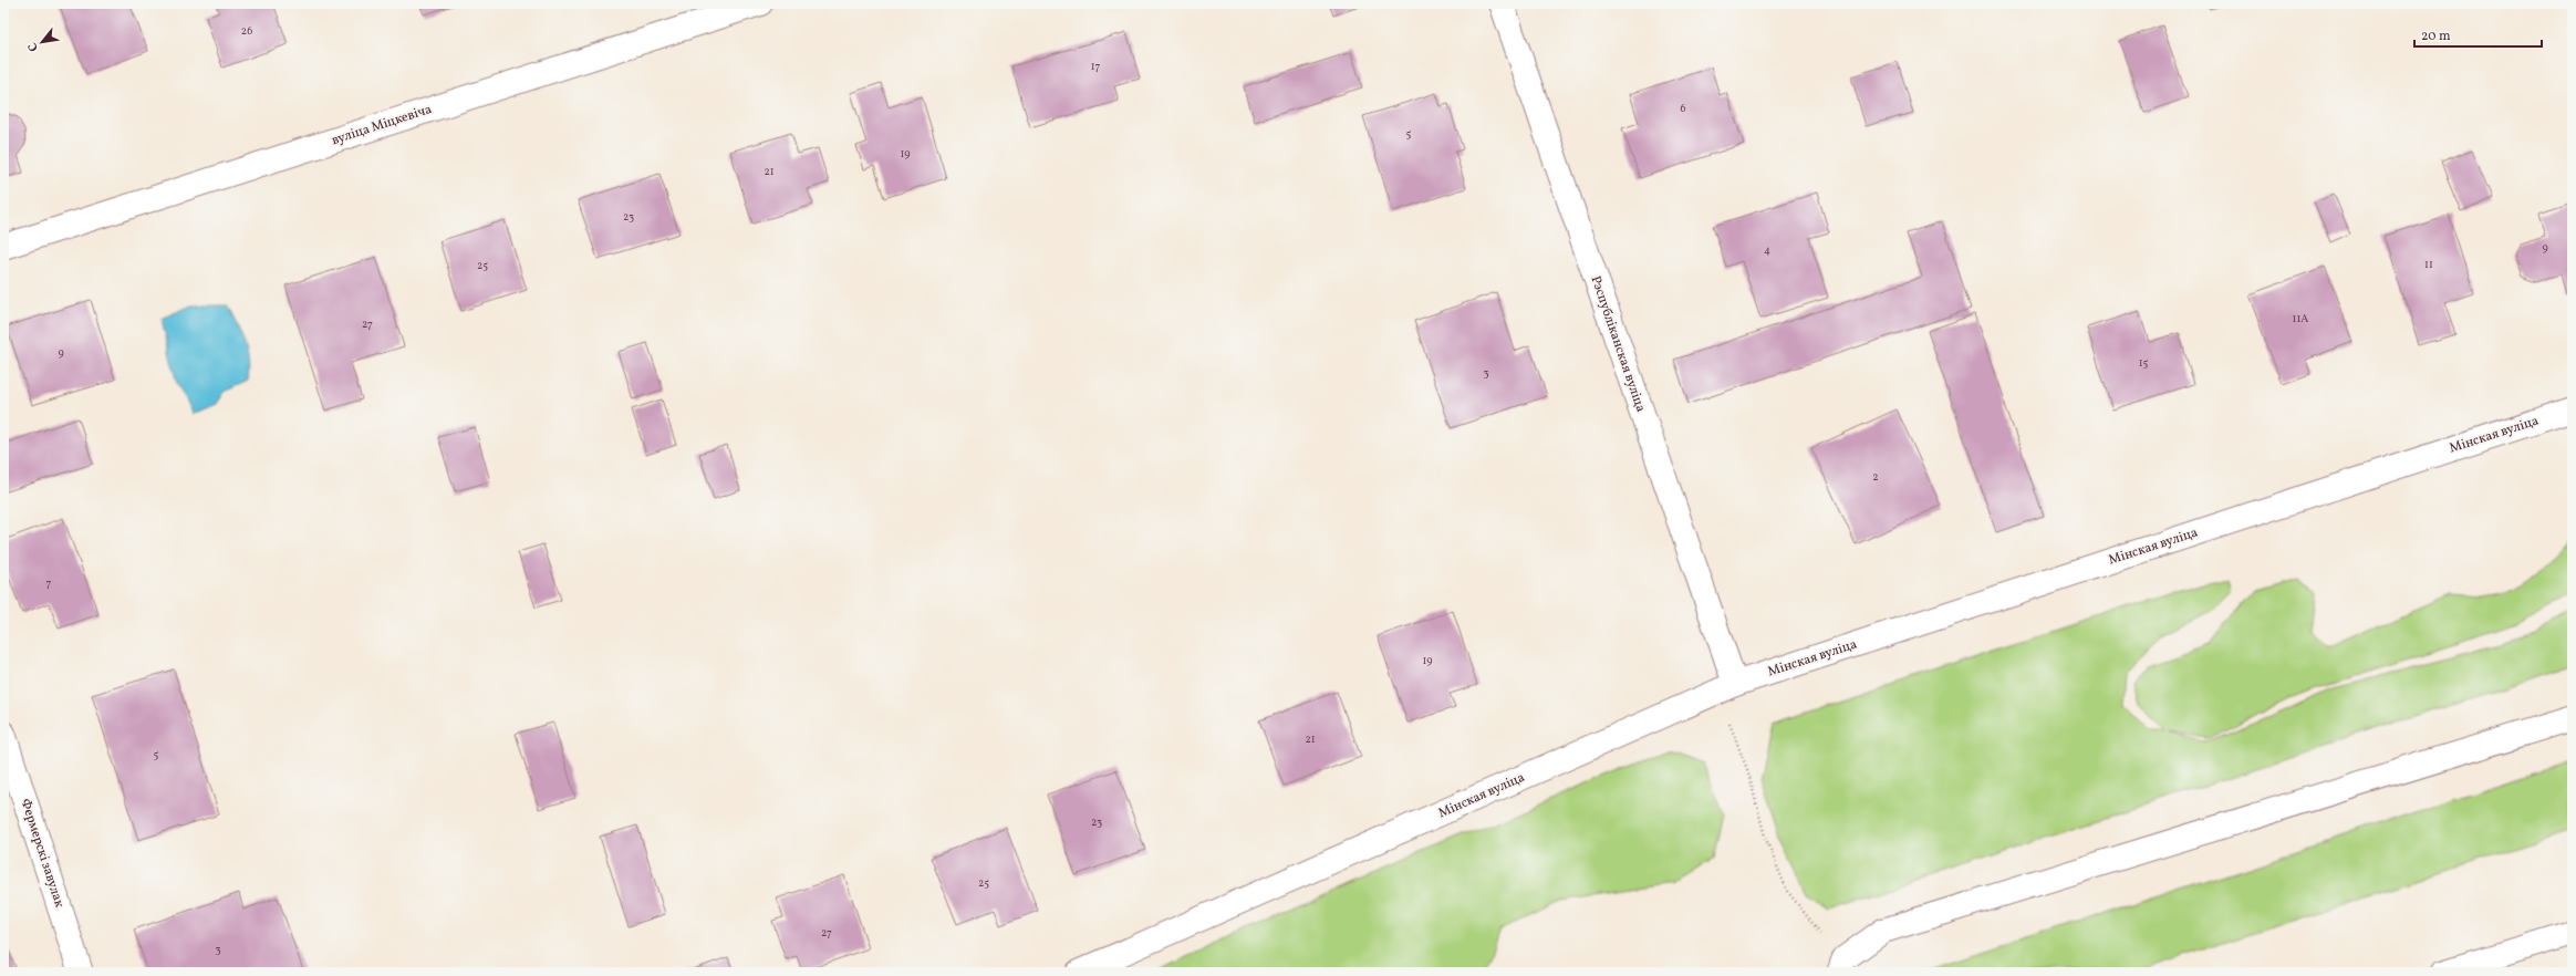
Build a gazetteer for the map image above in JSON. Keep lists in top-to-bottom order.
{
  "streets": {
    "street": [
      "вуліца Міцкевіча",
      "Рэспубліканская вуліца",
      "Мінская вуліца",
      "Фермерскі завулак"
    ]
  },
  "crossings": [
    ["Рэспубліканская вуліца", "Мінская вуліца"]
  ],
  "house_numbers": [
    "26",
    "17",
    "6",
    "5",
    "19",
    "21",
    "23",
    "9",
    "4",
    "11",
    "25",
    "11А",
    "27",
    "9",
    "15",
    "3",
    "2",
    "7",
    "19",
    "21",
    "5",
    "23",
    "25",
    "27",
    "3"
  ],
  "scale_bar": "20 m",
  "north": "bottom left"
}
